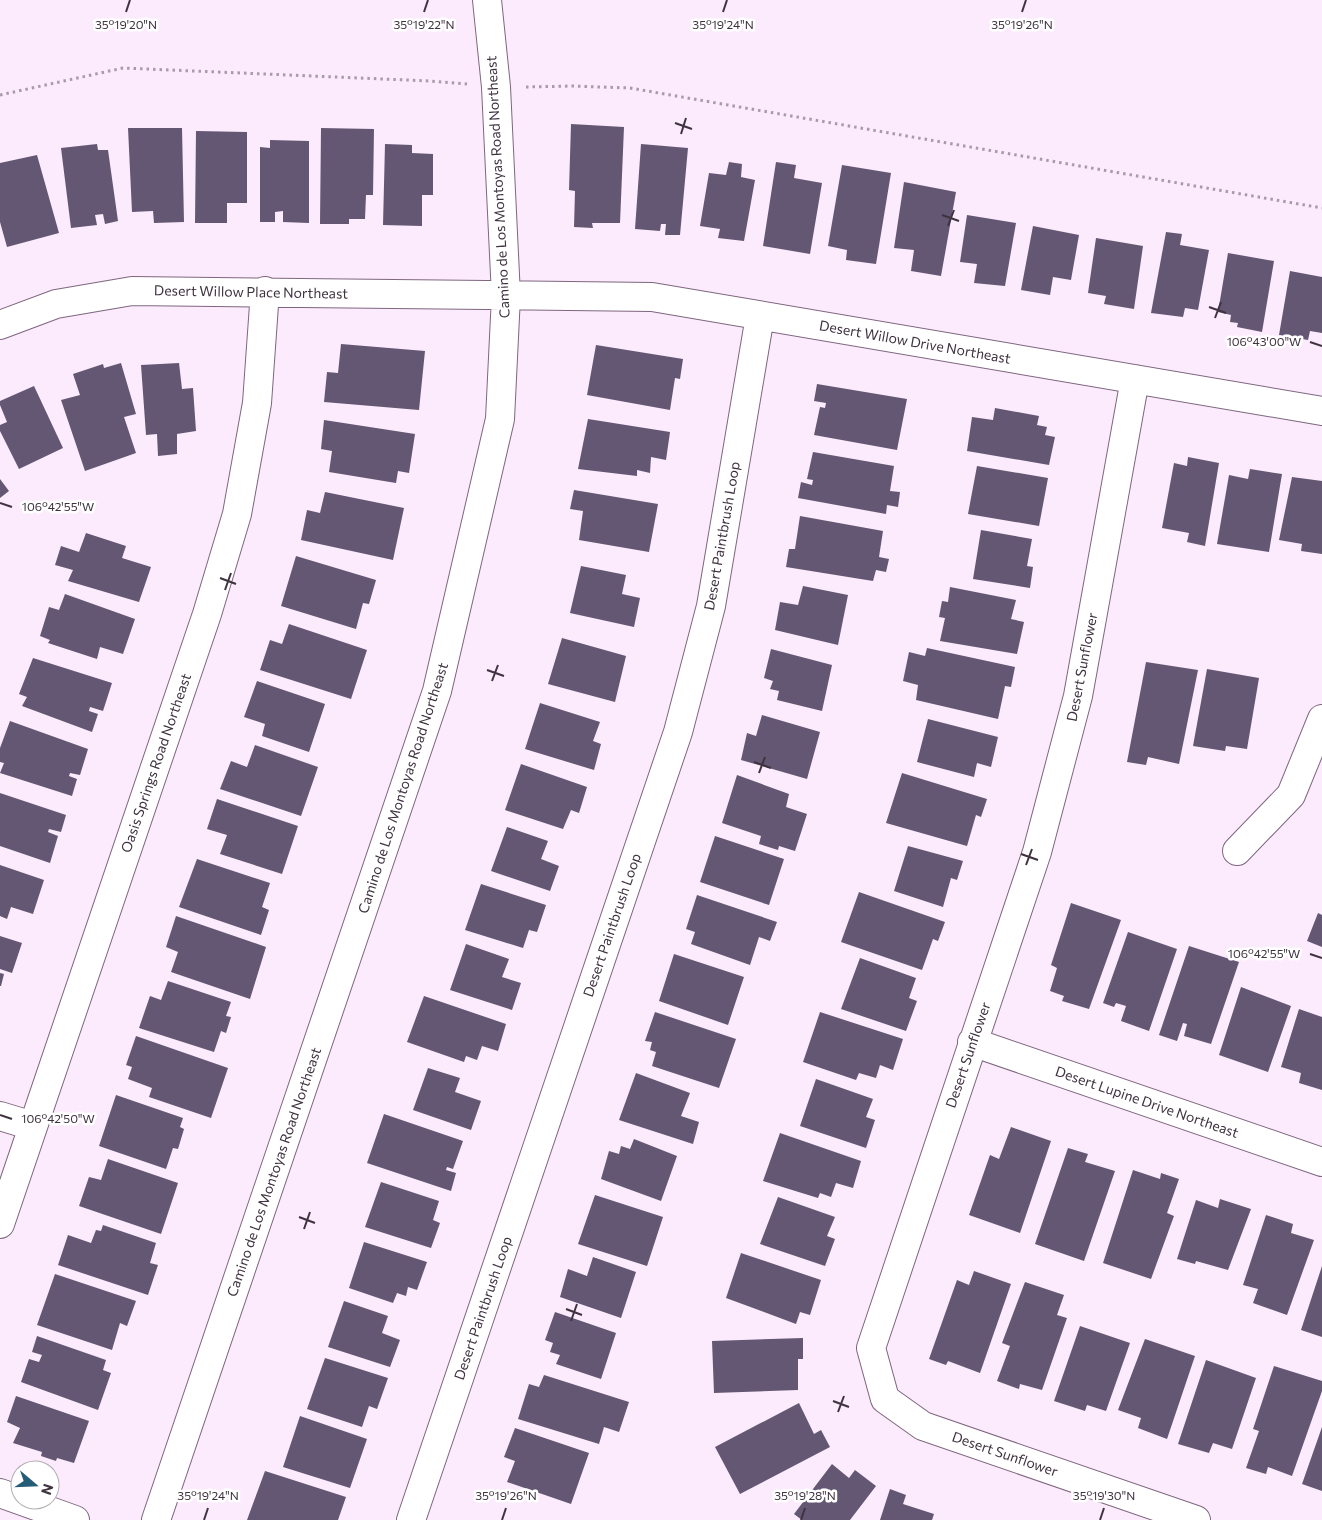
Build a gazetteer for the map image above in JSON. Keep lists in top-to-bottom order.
{
  "streets": {
    "street": [
      "Camino de Los Montoyas Road Northeast",
      "Desert Willow Place Northeast",
      "Desert Willow Drive Northeast",
      "Desert Paintbrush Loop",
      "Desert Sunflower",
      "Oasis Springs Road Northeast",
      "Desert Lupine Drive Northeast"
    ]
  },
  "crossings": [
    ["Camino de Los Montoyas Road Northeast", "Desert Willow Place Northeast"],
    ["Camino de Los Montoyas Road Northeast", "Desert Willow Drive Northeast"],
    ["Desert Willow Place Northeast", "Desert Willow Drive Northeast"],
    ["Desert Willow Place Northeast", "Oasis Springs Road Northeast"],
    ["Desert Willow Drive Northeast", "Desert Paintbrush Loop"],
    ["Desert Willow Drive Northeast", "Desert Sunflower"],
    ["Desert Sunflower", "Desert Lupine Drive Northeast"]
  ],
  "north": "right",
  "coordinates": [
    "35°19'20\"N",
    "35°19'22\"N",
    "35°19'24\"N",
    "35°19'26\"N",
    "106°43'00\"W",
    "106°42'55\"W",
    "106°42'50\"W",
    "35°19'28\"N",
    "35°19'30\"N"
  ]
}
